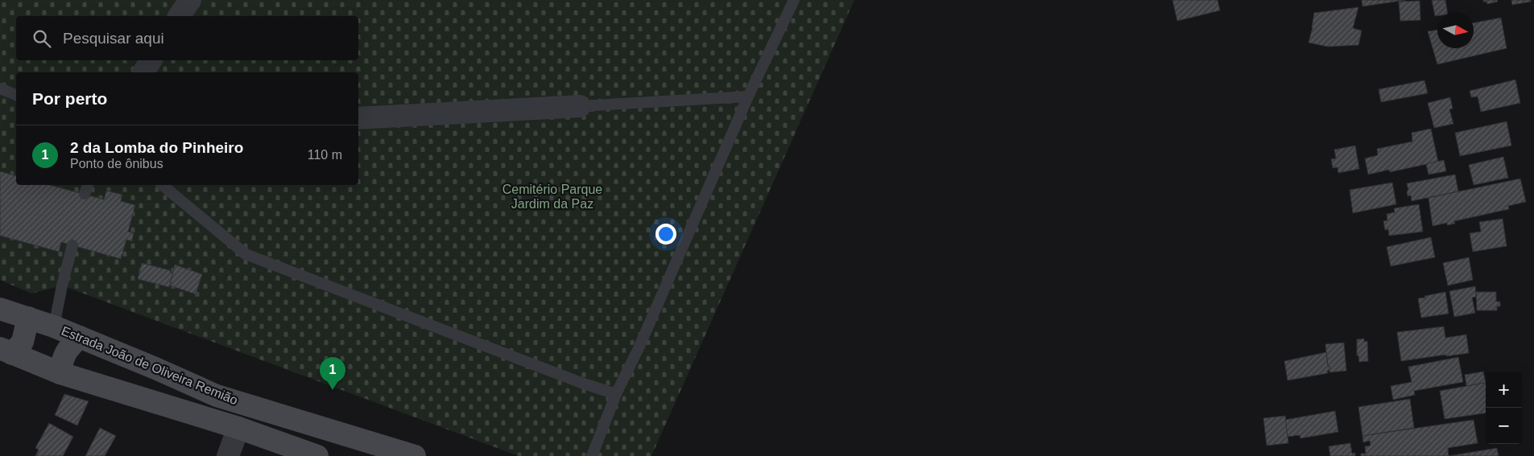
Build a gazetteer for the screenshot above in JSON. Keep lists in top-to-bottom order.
{
  "streets": {
    "main road": ["Estrada João de Oliveira Remião"]
  },
  "parks": ["Cemitério Parque Jardim da Paz"],
  "north": "right",
  "page": {
    "search": "Pesquisar aqui",
    "heading": "Por perto",
    "list": [
      {
        "mark": "1",
        "name": "2 da Lomba do Pinheiro",
        "note": "Ponto de ônibus",
        "value": "110 m"
      }
    ],
    "pins": "1",
    "map_buttons": ["+", "−"]
  }
}
